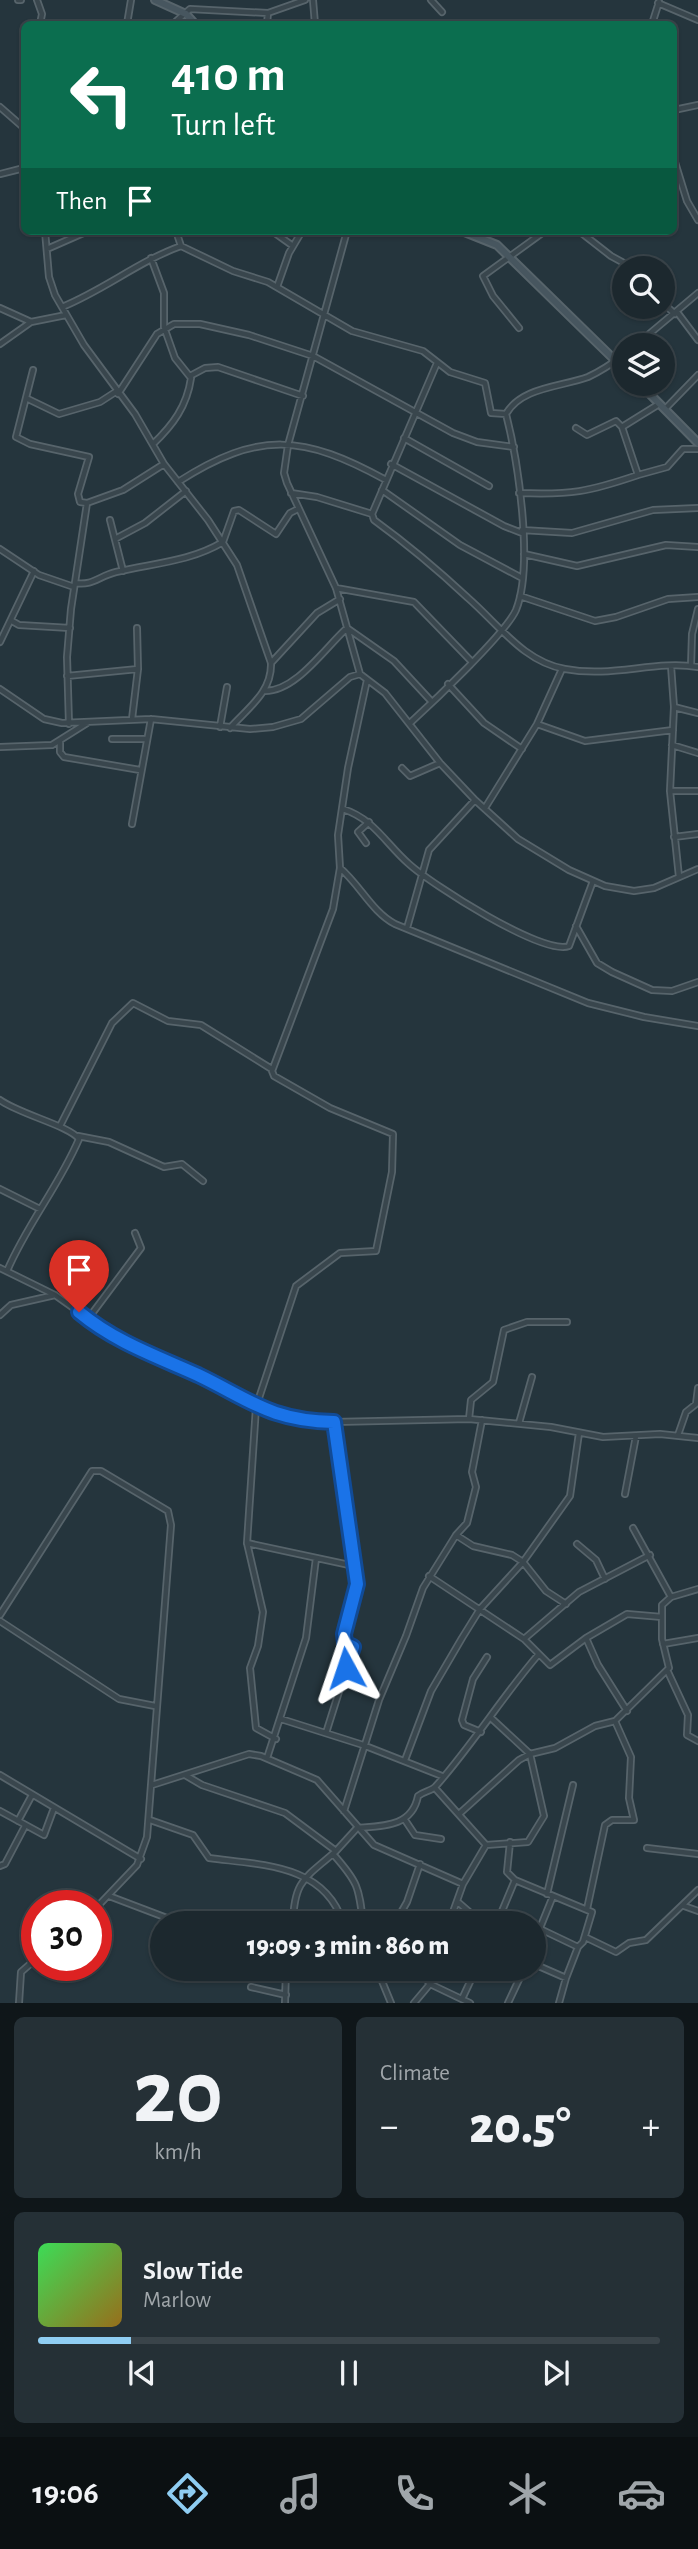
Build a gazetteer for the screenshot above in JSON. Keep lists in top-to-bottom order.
{
  "page": {
    "turn": ["410 m", "Turn left"],
    "then": "Then",
    "limit": "30",
    "trip": "19:09 · 3 min · 860 m",
    "tile": [
      ["20", "km/h"],
      "Climate"
    ],
    "heat": ["−", "20.5°", "+"],
    "song": ["Slow Tide", "Marlow"],
    "tabs": "19:06"
  }
}
